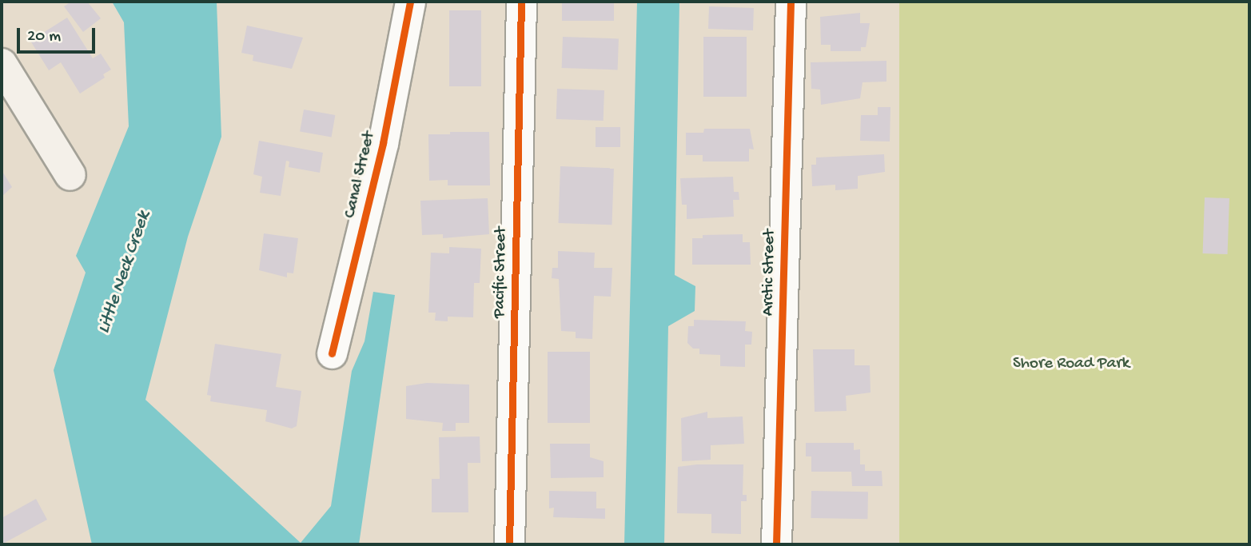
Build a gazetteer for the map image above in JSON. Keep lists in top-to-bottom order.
{
  "streets": {
    "street": ["Canal Street", "Pacific Street", "Arctic Street"]
  },
  "water": ["Little Neck Creek"],
  "parks": ["Shore Road Park"],
  "scale_bar": "20 m"
}
